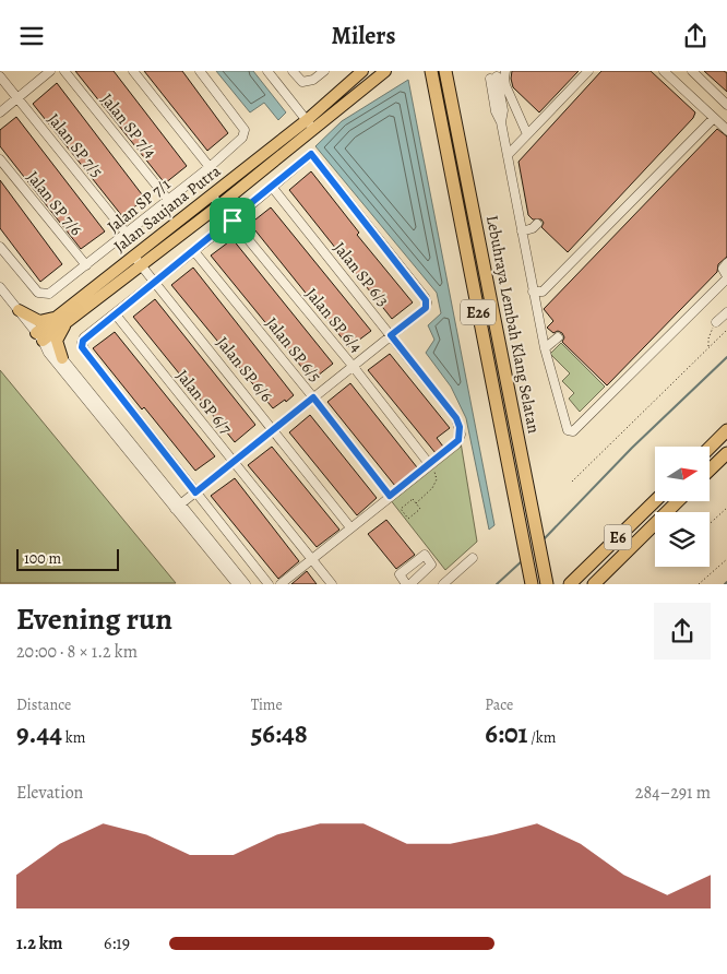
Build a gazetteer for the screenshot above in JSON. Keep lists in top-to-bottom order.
{
  "streets": {
    "highway": ["E26", "Lebuhraya Lembah Klang Selatan", "E6"],
    "main road": ["Jalan Saujana Putra"],
    "street": [
      "Jalan SP 7/4",
      "Jalan SP 7/5",
      "Jalan SP 7/6",
      "Jalan SP 7/1",
      "Jalan SP 6/3",
      "Jalan SP 6/4",
      "Jalan SP 6/5",
      "Jalan SP 6/6",
      "Jalan SP 6/7"
    ]
  },
  "crossings": [
    ["Jalan SP 7/4", "Jalan SP 7/1"],
    ["Jalan SP 7/5", "Jalan SP 7/1"],
    ["Jalan SP 7/6", "Jalan SP 7/1"],
    ["Jalan Saujana Putra", "Jalan SP 6/4"],
    ["Jalan Saujana Putra", "Jalan SP 6/6"],
    ["Jalan SP 6/3", "Jalan SP 6/4"]
  ],
  "scale_bar": "100 m",
  "north": "right",
  "page": {
    "header": "Milers",
    "scale": "100 m",
    "heading": ["Evening run", "20:00 · 8 × 1.2 km"],
    "stats": [
      ["Distance", "9.44 km"],
      ["Time", "56:48"],
      ["Pace", "6:01 /km"]
    ],
    "chart": ["Elevation", "284–291 m"],
    "list": [
      {
        "name": "1.2 km",
        "note": "6:19"
      }
    ]
  }
}
